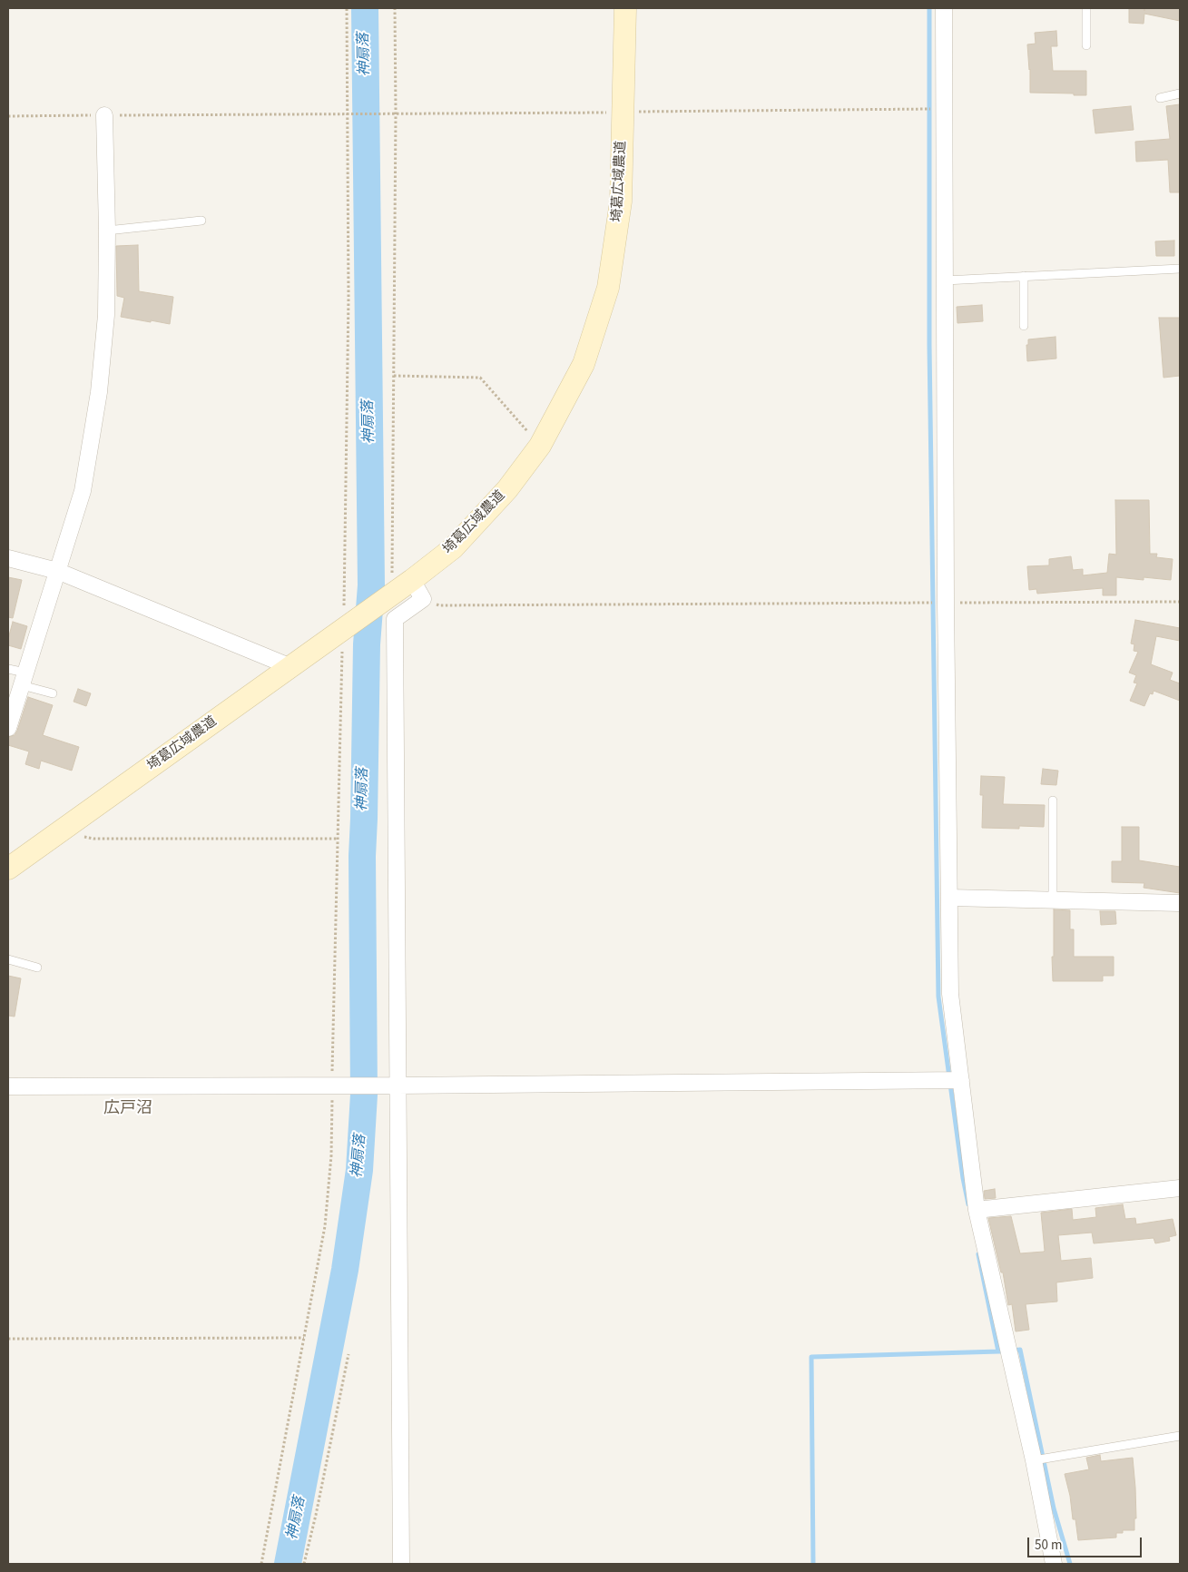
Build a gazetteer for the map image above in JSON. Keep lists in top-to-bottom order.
{
  "streets": {
    "street": ["埼葛広域農道"]
  },
  "districts": ["広戸沼"],
  "water": ["神扇落"],
  "scale_bar": "50 m"
}
